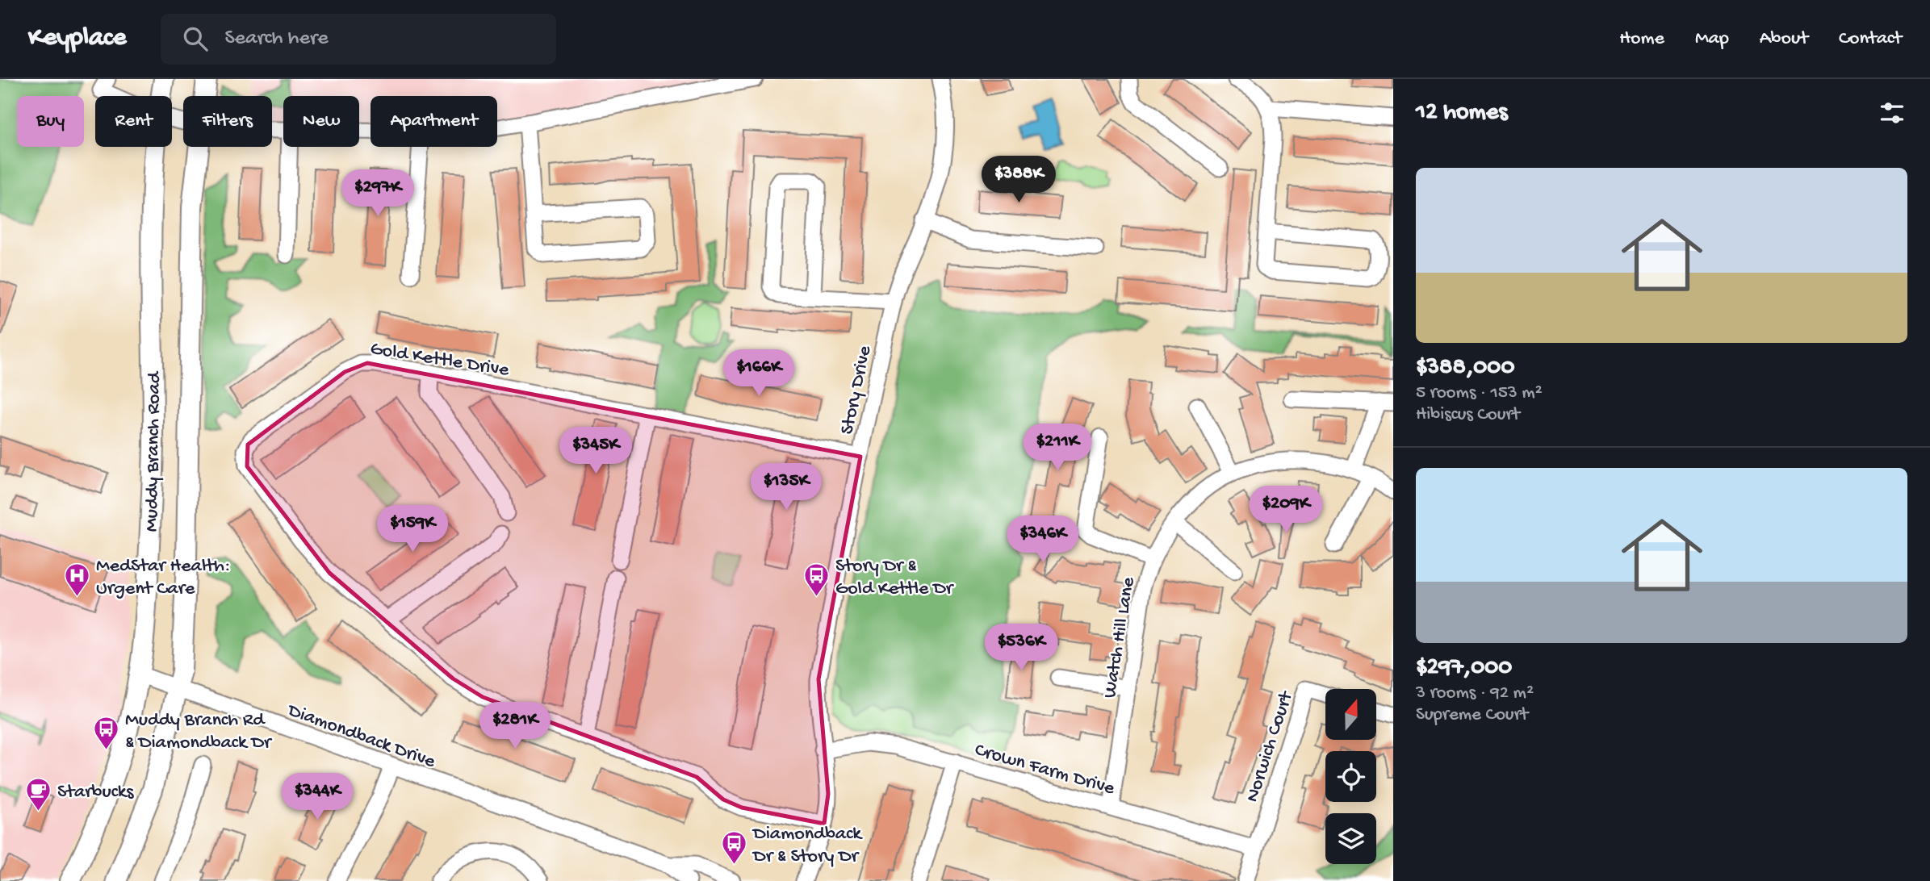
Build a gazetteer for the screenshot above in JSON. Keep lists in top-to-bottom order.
{
  "streets": {
    "main road": ["Muddy Branch Road"],
    "street": [
      "Gold Kettle Drive",
      "Story Drive",
      "Watch Hill Lane",
      "Diamondback Drive",
      "Norwich Court",
      "Crown Farm Drive"
    ]
  },
  "crossings": [
    ["Gold Kettle Drive", "Story Drive"],
    ["Story Drive", "Crown Farm Drive"],
    ["Muddy Branch Road", "Diamondback Drive"],
    ["Watch Hill Lane", "Crown Farm Drive"],
    ["Norwich Court", "Crown Farm Drive"]
  ],
  "places": {
    "hospital": ["MedStar Health: Urgent Care"],
    "bus stop": ["Story Dr & Gold Kettle Dr", "Muddy Branch Rd & Diamondback Dr", "Diamondback Dr & Story Dr"],
    "cafe": ["Starbucks"]
  },
  "north": "top",
  "page": {
    "header": "Keyplace",
    "search": "Search here",
    "nav": [
      "Home",
      "Map",
      "About",
      "Contact"
    ],
    "heading": "12 homes",
    "chip": [
      "Buy",
      "Rent",
      "Filters",
      "New",
      "Apartment"
    ],
    "list": [
      {
        "name": "$388,000",
        "note": "5 rooms · 153 m² · Hibiscus Court"
      },
      {
        "name": "$297,000",
        "note": "3 rooms · 92 m² · Supreme Court"
      }
    ],
    "price": [
      "$388K",
      "$297K",
      "$166K",
      "$211K",
      "$345K",
      "$135K",
      "$209K",
      "$159K",
      "$346K",
      "$536K",
      "$281K",
      "$344K"
    ]
  }
}
